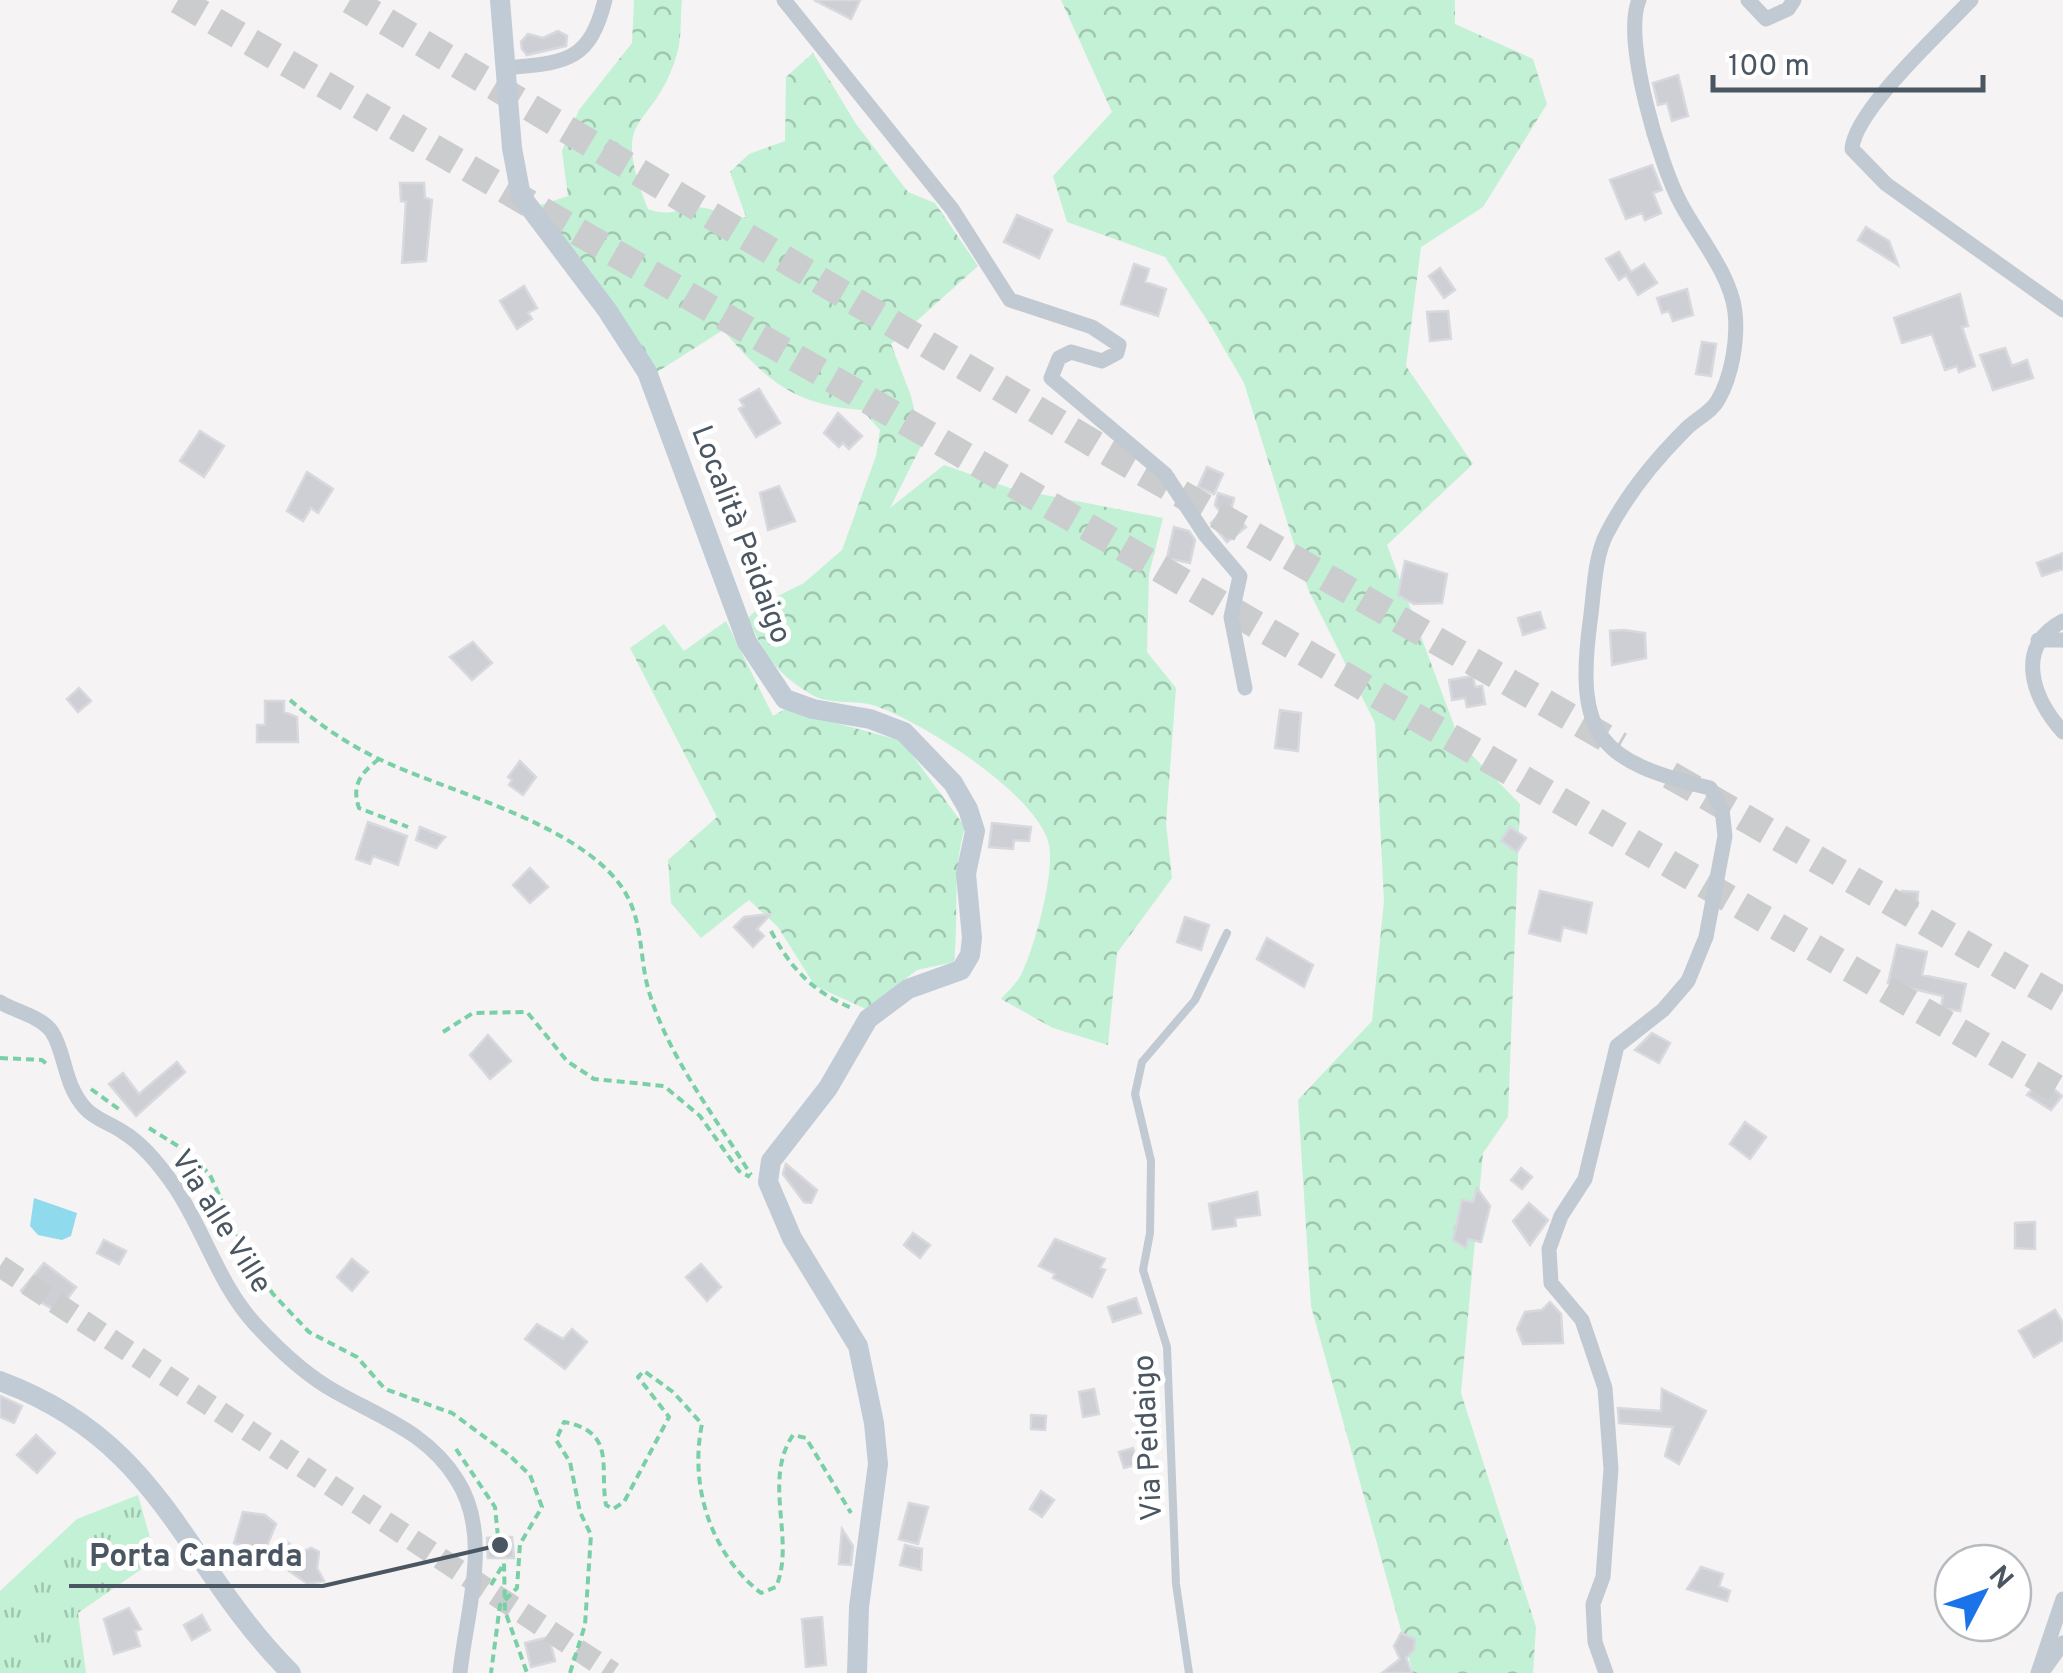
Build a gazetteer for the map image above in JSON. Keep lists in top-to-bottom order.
{
  "streets": {
    "street": ["Località Peidaigo", "Via alle Ville"],
    "lane": ["Via Peidaigo"]
  },
  "places": ["Porta Canarda"],
  "scale_bar": "100 m",
  "north": "top right"
}
